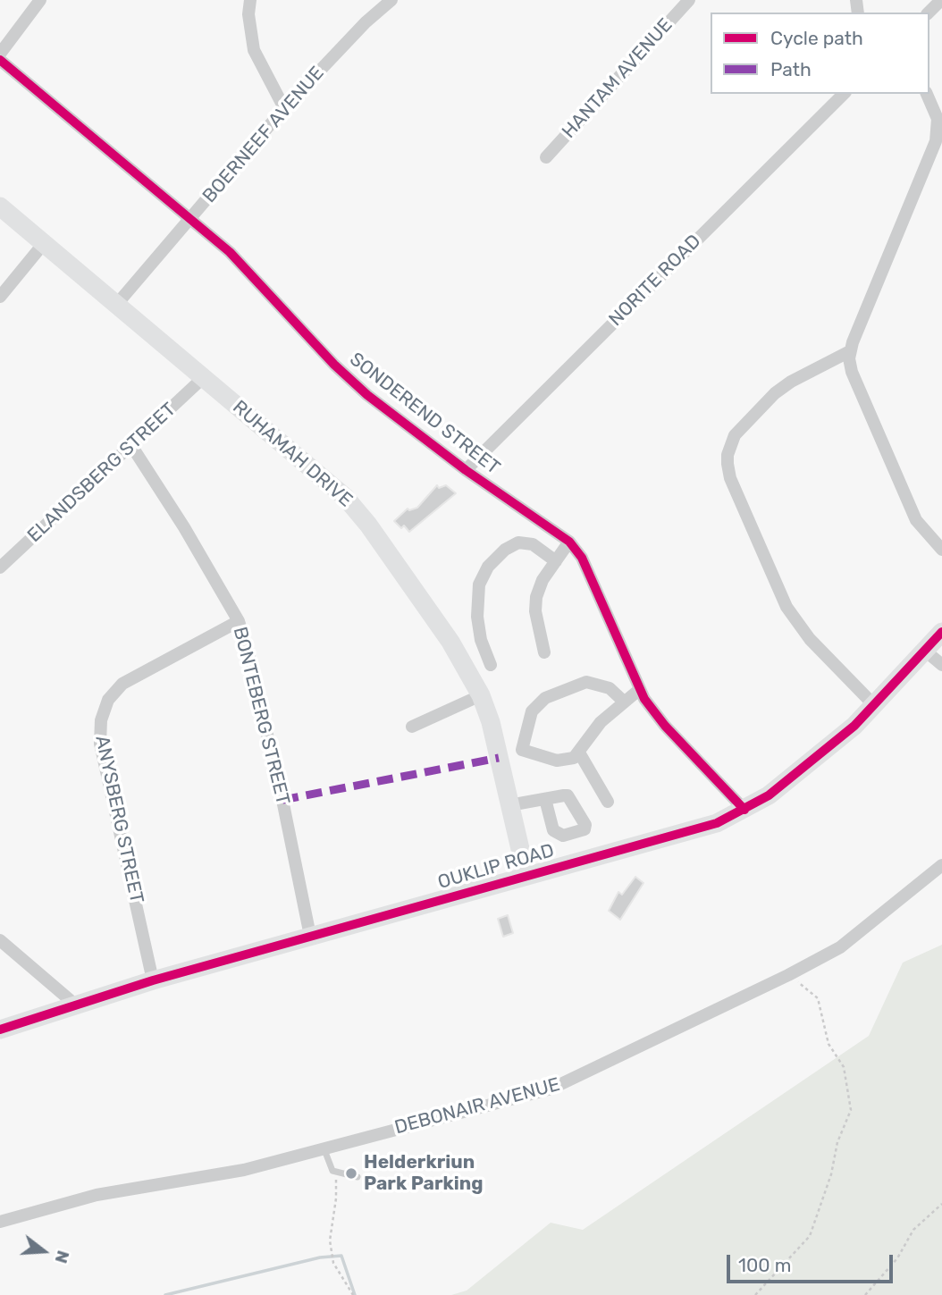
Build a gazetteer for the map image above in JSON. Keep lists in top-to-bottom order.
{
  "streets": {
    "street": [
      "HANTAM AVENUE",
      "BOERNEEF AVENUE",
      "NORITE ROAD",
      "SONDEREND STREET",
      "RUHAMAH DRIVE",
      "ELANDSBERG STREET",
      "BONTEBERG STREET",
      "ANYSBERG STREET",
      "OUKLIP ROAD",
      "DEBONAIR AVENUE"
    ]
  },
  "crossings": [
    ["BOERNEEF AVENUE", "SONDEREND STREET"],
    ["BOERNEEF AVENUE", "RUHAMAH DRIVE"],
    ["NORITE ROAD", "SONDEREND STREET"],
    ["SONDEREND STREET", "OUKLIP ROAD"],
    ["RUHAMAH DRIVE", "ELANDSBERG STREET"],
    ["RUHAMAH DRIVE", "OUKLIP ROAD"],
    ["ELANDSBERG STREET", "BONTEBERG STREET"],
    ["BONTEBERG STREET", "ANYSBERG STREET"],
    ["BONTEBERG STREET", "OUKLIP ROAD"],
    ["ANYSBERG STREET", "OUKLIP ROAD"]
  ],
  "places": ["Helderkriun Park Parking"],
  "legend": ["Cycle path", "Path"],
  "scale_bar": "100 m",
  "north": "right"
}
